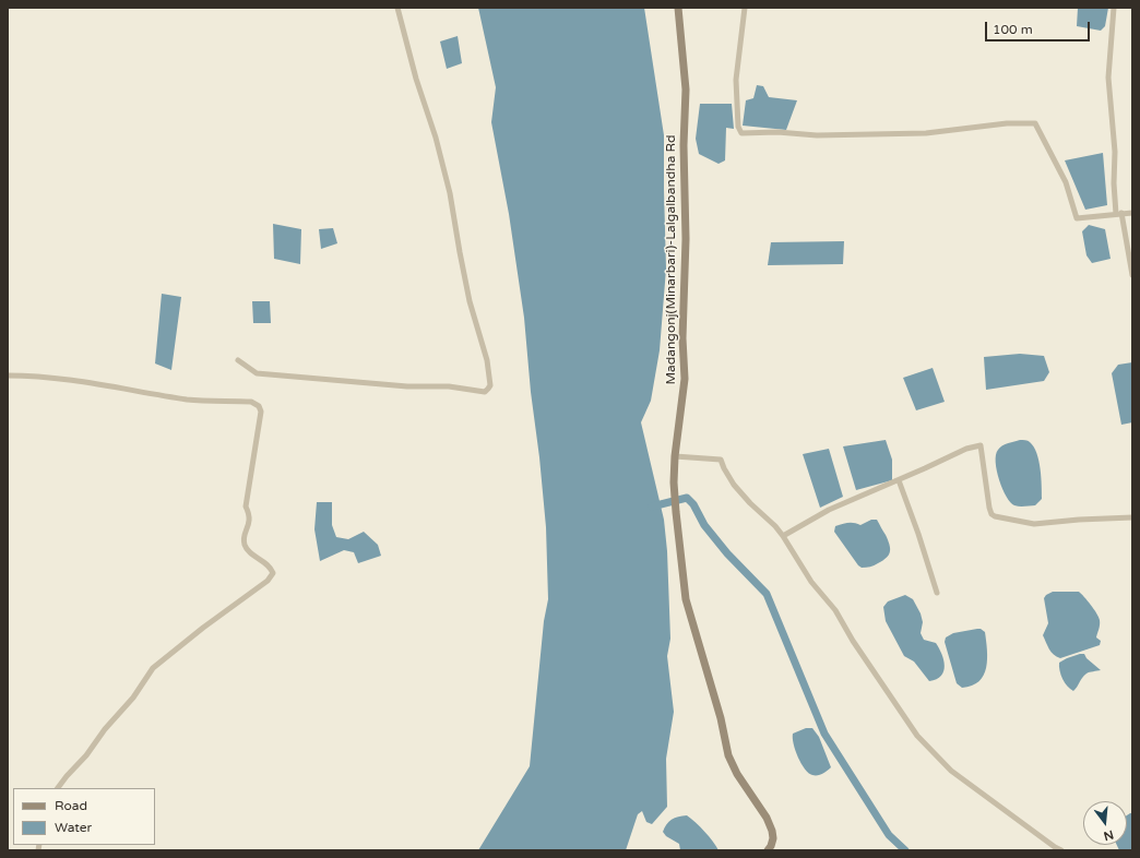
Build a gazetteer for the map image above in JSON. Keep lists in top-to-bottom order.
{
  "streets": {
    "main road": ["Madangonj(Minarbari)-Lalgalbandha Rd"]
  },
  "legend": ["Road", "Water"],
  "scale_bar": "100 m",
  "north": "bottom"
}
